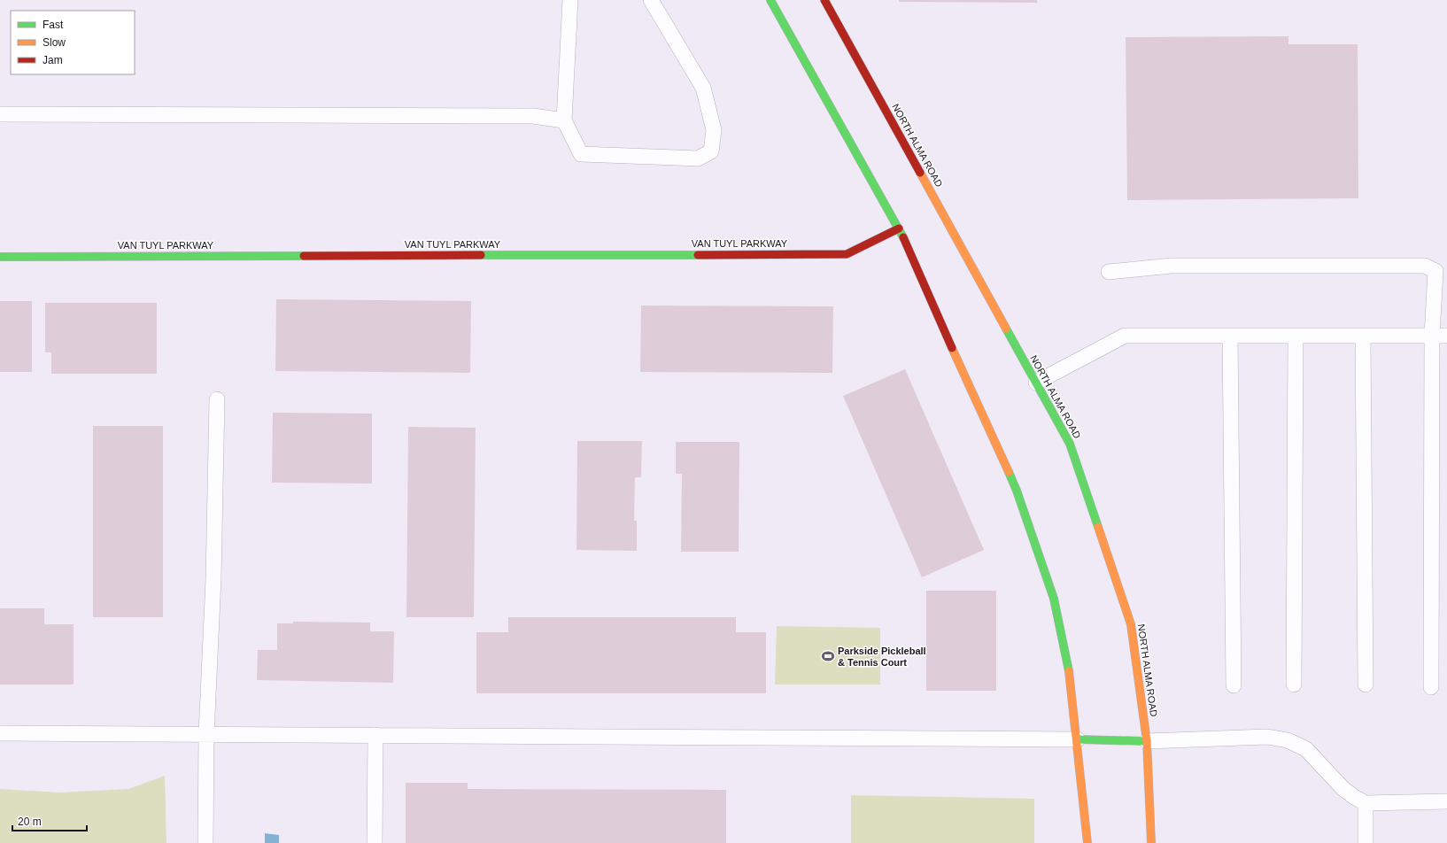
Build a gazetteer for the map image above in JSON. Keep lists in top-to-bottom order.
{
  "streets": {
    "main road": ["NORTH ALMA ROAD", "VAN TUYL PARKWAY"]
  },
  "places": {
    "sports": ["Parkside Pickleball & Tennis Court"]
  },
  "legend": ["Fast", "Slow", "Jam"],
  "scale_bar": "20 m"
}
